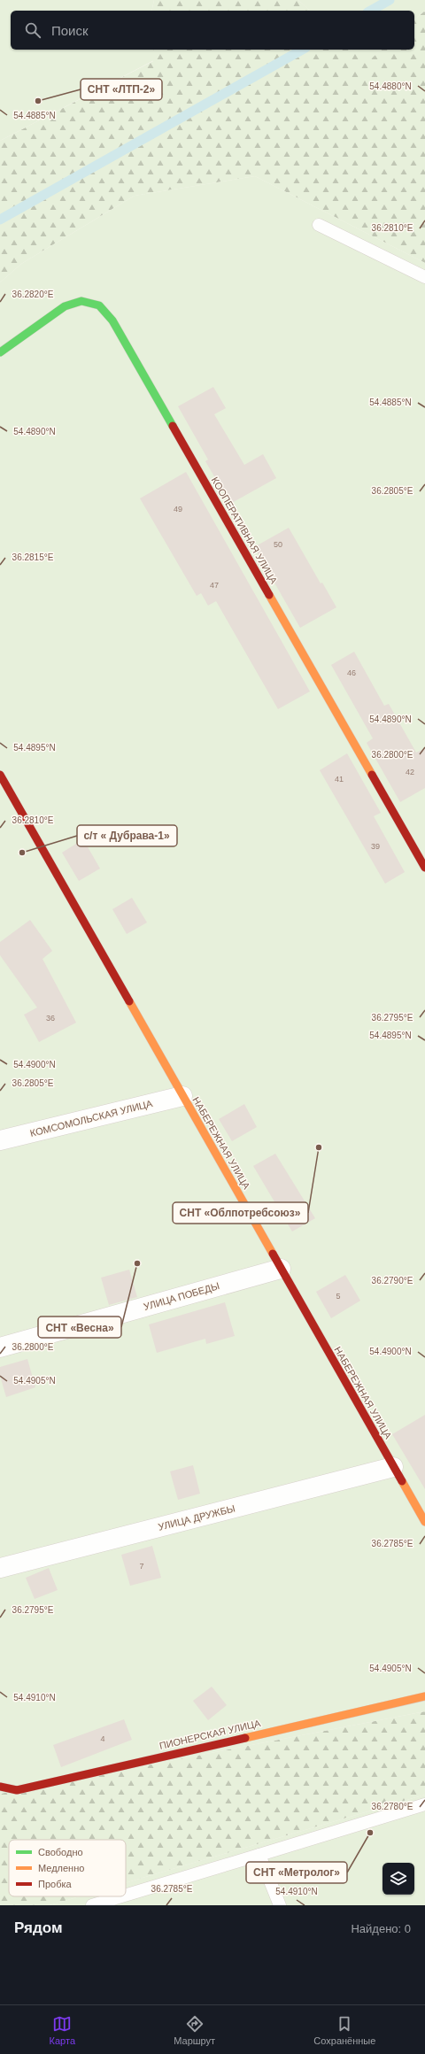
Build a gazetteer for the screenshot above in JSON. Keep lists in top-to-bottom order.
{
  "streets": {
    "street": [
      "КООПЕРАТИВНАЯ УЛИЦА",
      "КОМСОМОЛЬСКАЯ УЛИЦА",
      "НАБЕРЕЖНАЯ УЛИЦА",
      "УЛИЦА ПОБЕДЫ",
      "УЛИЦА ДРУЖБЫ",
      "ПИОНЕРСКАЯ УЛИЦА"
    ]
  },
  "crossings": [
    ["КОМСОМОЛЬСКАЯ УЛИЦА", "НАБЕРЕЖНАЯ УЛИЦА"],
    ["НАБЕРЕЖНАЯ УЛИЦА", "УЛИЦА ПОБЕДЫ"],
    ["НАБЕРЕЖНАЯ УЛИЦА", "УЛИЦА ДРУЖБЫ"]
  ],
  "places": [
    "СНТ «ЛТП-2»",
    "с/т « Дубрава-1»",
    "СНТ «Облпотребсоюз»",
    "СНТ «Весна»",
    "СНТ «Метролог»"
  ],
  "house_numbers": [
    "49",
    "50",
    "47",
    "46",
    "42",
    "41",
    "39",
    "36",
    "5",
    "7",
    "4"
  ],
  "legend": ["Свободно", "Медленно", "Пробка"],
  "page": {
    "search": "Поиск",
    "heading": ["Рядом", "Найдено: 0"],
    "nav": ["Карта", "Маршрут", "Сохранённые"]
  },
  "coordinates": [
    "54.4880°N",
    "54.4885°N",
    "36.2810°E",
    "36.2820°E",
    "54.4890°N",
    "36.2805°E",
    "36.2815°E",
    "54.4895°N",
    "36.2800°E",
    "36.2795°E",
    "54.4900°N",
    "36.2790°E",
    "54.4905°N",
    "36.2785°E",
    "54.4910°N",
    "36.2780°E"
  ]
}
